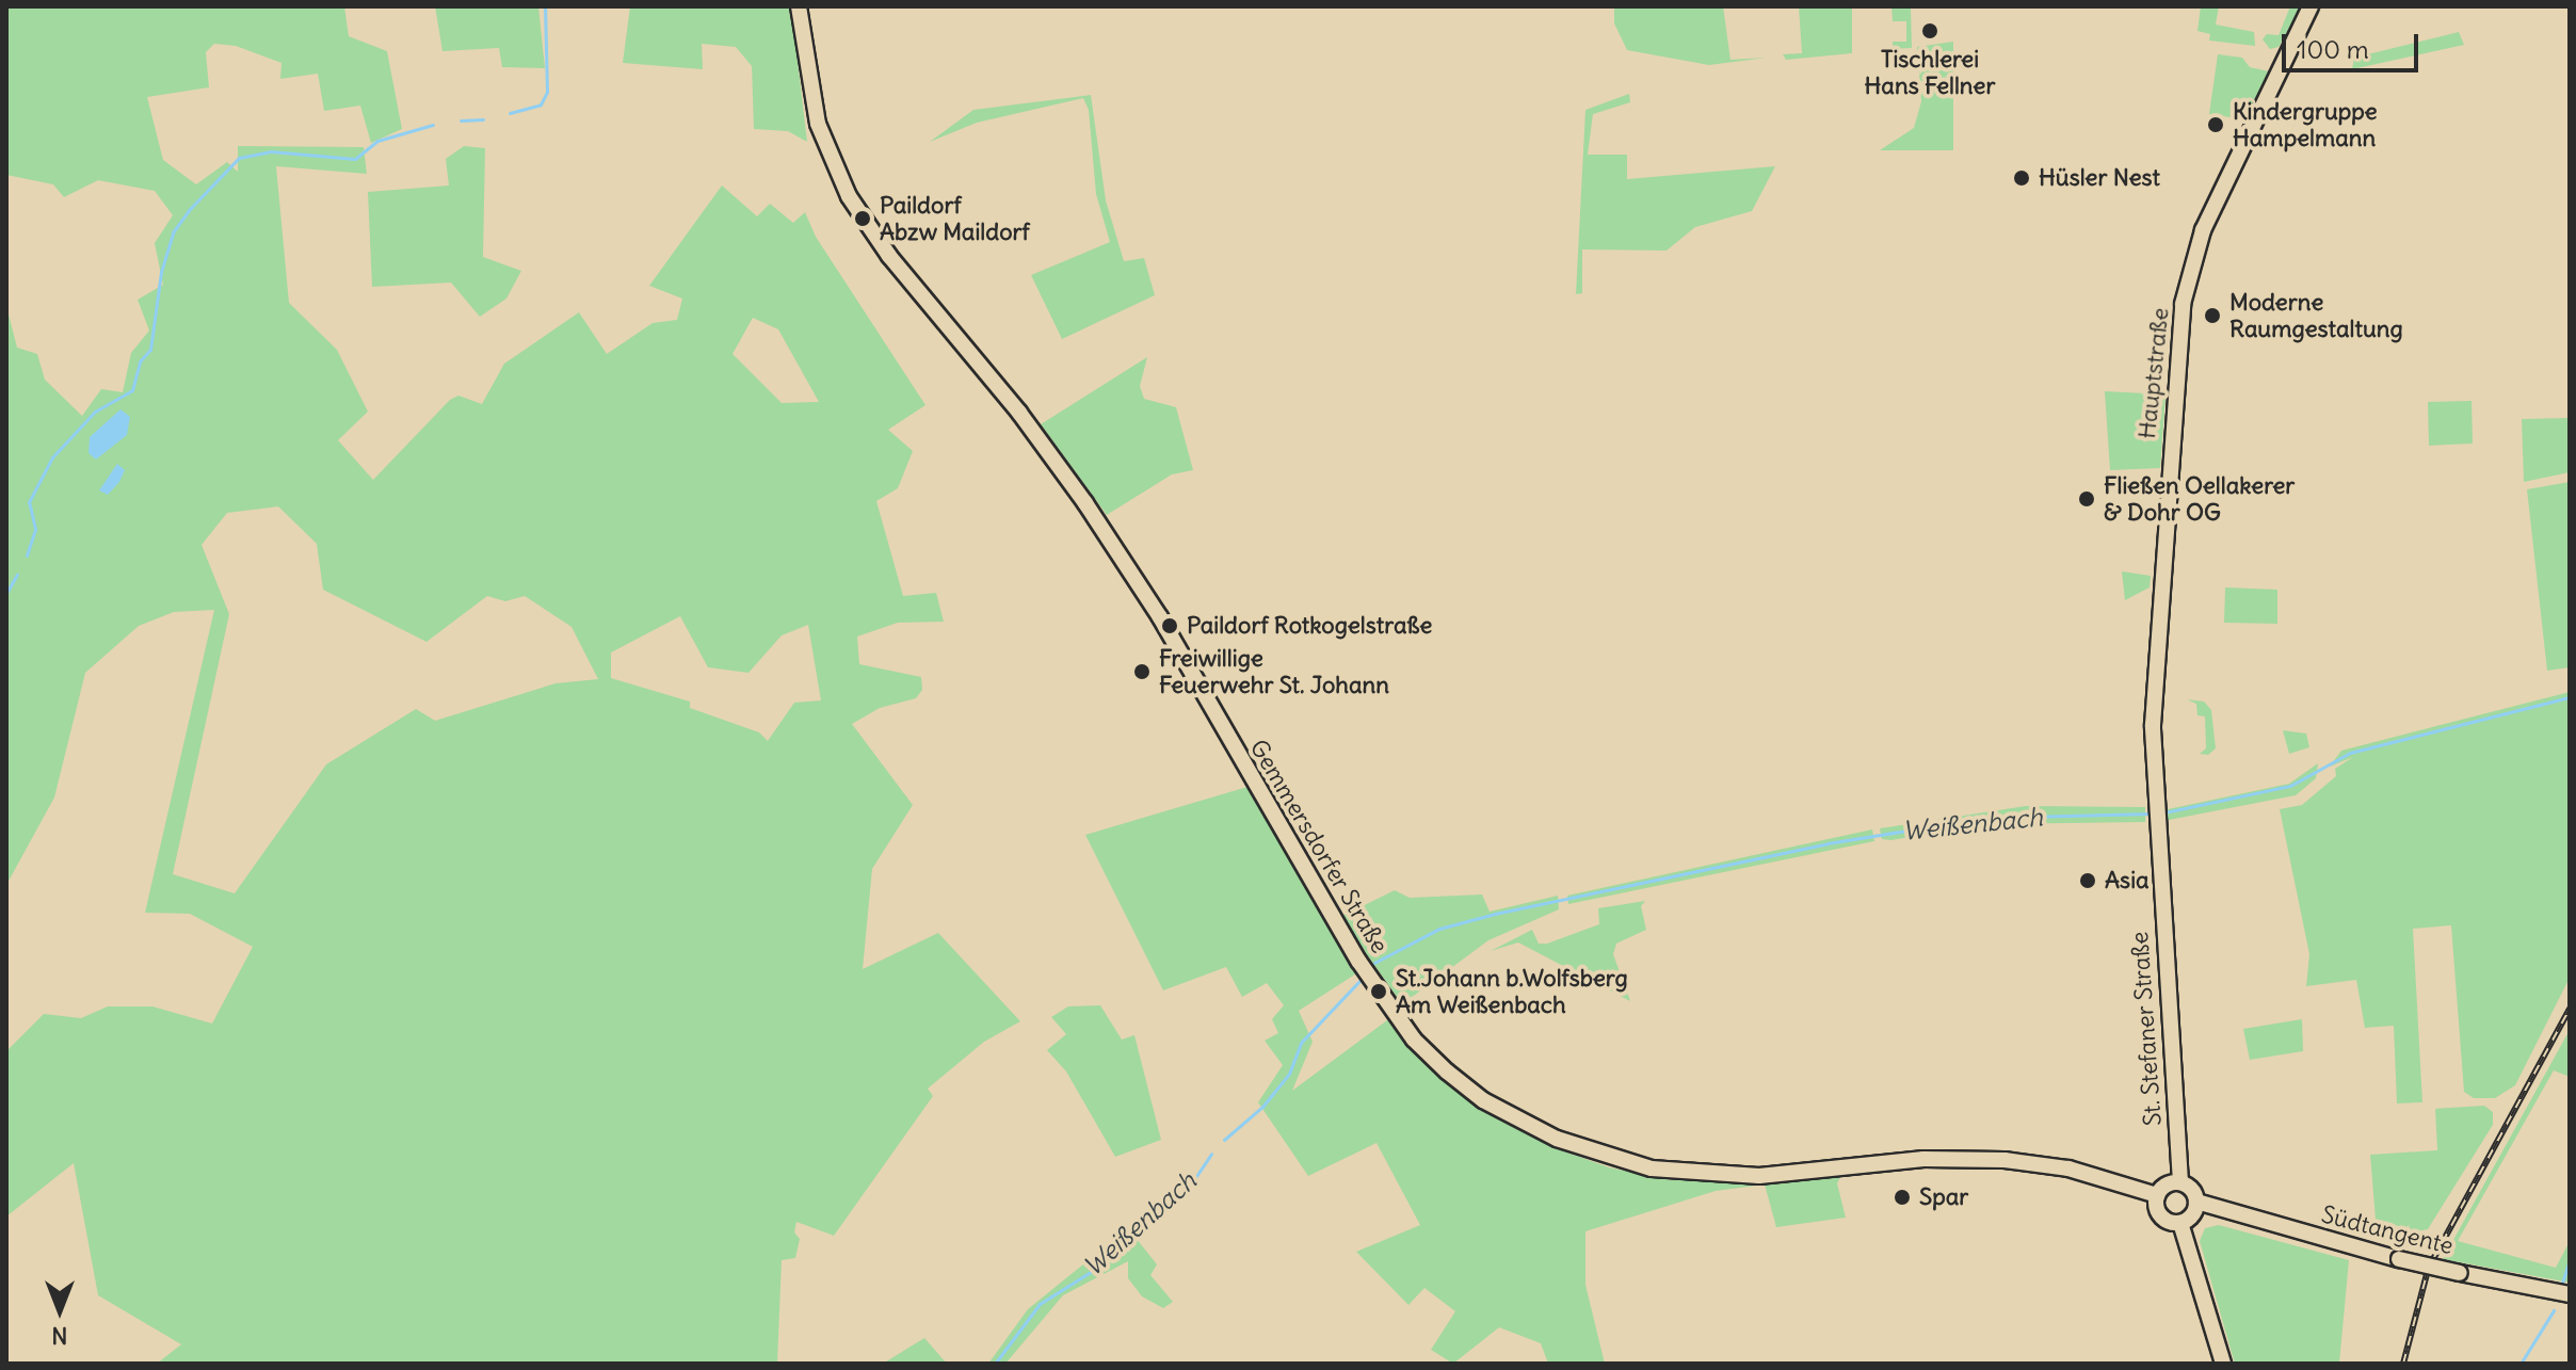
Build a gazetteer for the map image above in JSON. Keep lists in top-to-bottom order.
{
  "streets": {
    "main road": [
      "Hauptstraße",
      "Gemmersdorfer Straße",
      "St. Stefaner Straße",
      "Südtangente"
    ]
  },
  "crossings": [
    ["Hauptstraße", "St. Stefaner Straße"],
    ["Gemmersdorfer Straße", "St. Stefaner Straße"],
    ["Gemmersdorfer Straße", "Südtangente"],
    ["St. Stefaner Straße", "Südtangente"]
  ],
  "water": ["Weißenbach"],
  "places": [
    "Tischlerei Hans Fellner",
    "Kindergruppe Hampelmann",
    "Hüsler Nest",
    "Paildorf Abzw Maildorf",
    "Moderne Raumgestaltung",
    "Fließen Oellakerer & Dohr OG",
    "Paildorf Rotkogelstraße",
    "Freiwillige Feuerwehr St. Johann",
    "Asia",
    "St.Johann b.Wolfsberg Am Weißenbach",
    "Spar"
  ],
  "scale_bar": "100 m",
  "north": "bottom"
}
